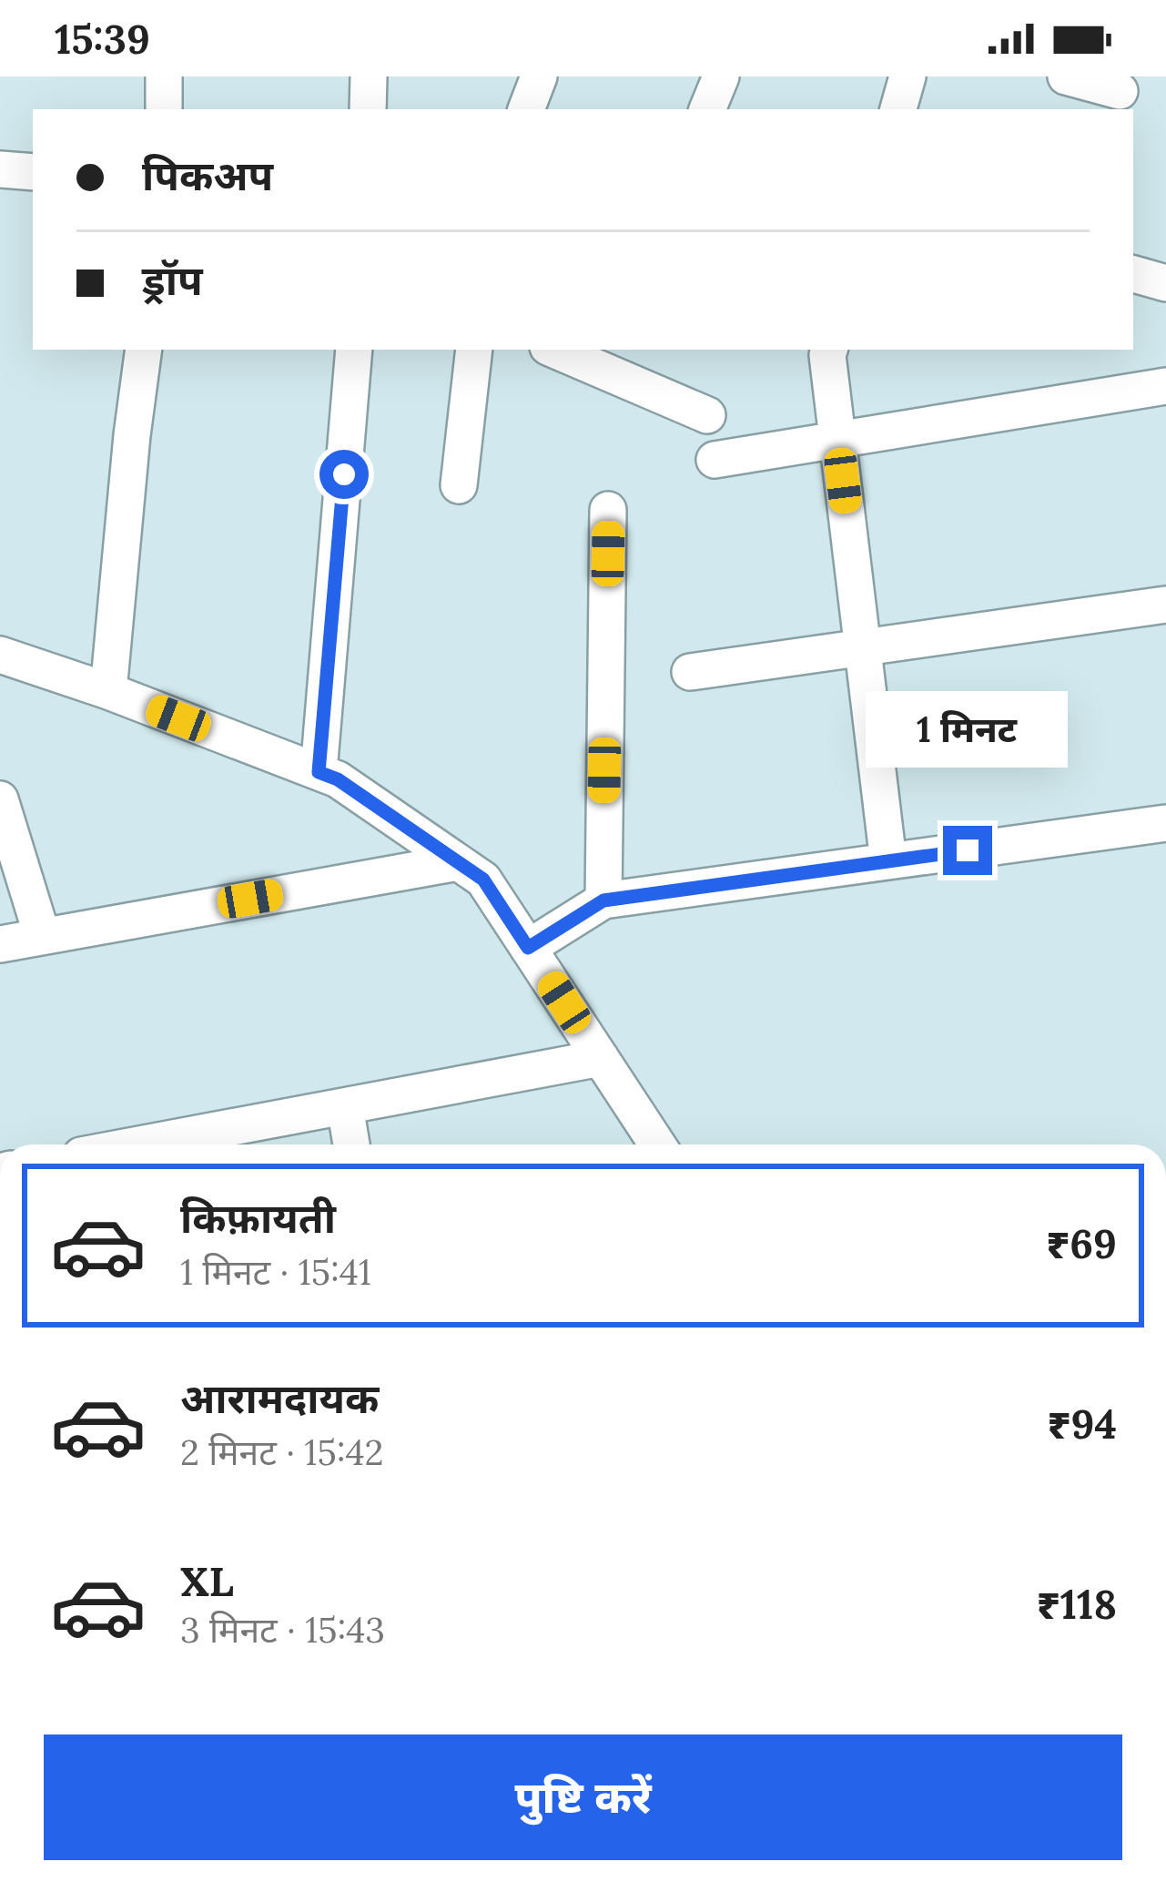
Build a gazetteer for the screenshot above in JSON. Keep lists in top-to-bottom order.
{
  "page": {
    "status": "15:39",
    "banner": ["पिकअप", "ड्रॉप"],
    "bubble": "1 मिनट",
    "list": [
      {
        "name": "किफ़ायती",
        "note": "1 मिनट · 15:41",
        "value": "₹69"
      },
      {
        "name": "आरामदायक",
        "note": "2 मिनट · 15:42",
        "value": "₹94"
      },
      {
        "name": "XL",
        "note": "3 मिनट · 15:43",
        "value": "₹118"
      }
    ],
    "buttons": "पुष्टि करें"
  }
}
